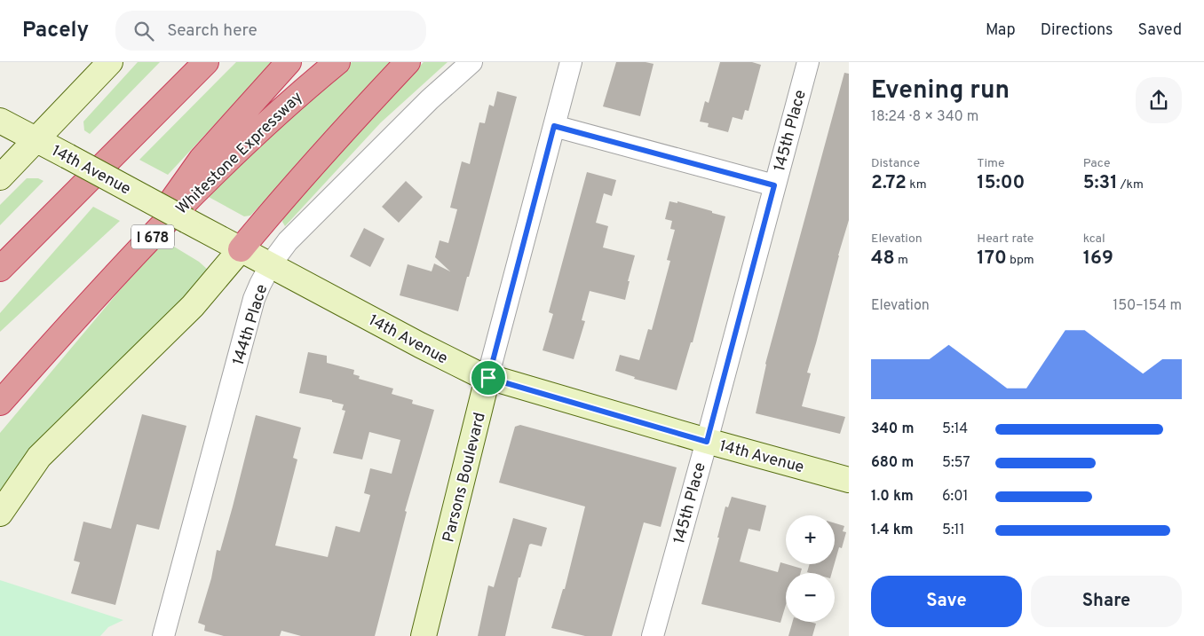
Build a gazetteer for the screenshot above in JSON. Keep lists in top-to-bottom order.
{
  "streets": {
    "highway": ["Whitestone Expressway", "I 678"],
    "main road": ["14th Avenue", "Parsons Boulevard"],
    "street": ["145th Place", "144th Place"]
  },
  "crossings": [
    ["145th Place", "14th Avenue"],
    ["14th Avenue", "144th Place"],
    ["14th Avenue", "Parsons Boulevard"]
  ],
  "page": {
    "header": "Pacely",
    "search": "Search here",
    "nav": ["Map", "Directions", "Saved"],
    "heading": ["Evening run", "18:24 · 8 × 340 m"],
    "stats": [
      ["Distance", "2.72 km"],
      ["Time", "15:00"],
      ["Pace", "5:31 /km"],
      ["Elevation", "48 m"],
      ["Heart rate", "170 bpm"],
      ["kcal", "169"]
    ],
    "chart": ["Elevation", "150–154 m"],
    "list": [
      {
        "name": "340 m",
        "note": "5:14"
      },
      {
        "name": "680 m",
        "note": "5:57"
      },
      {
        "name": "1.0 km",
        "note": "6:01"
      },
      {
        "name": "1.4 km",
        "note": "5:11"
      }
    ],
    "map_buttons": ["+", "−"],
    "buttons": ["Save", "Share"]
  }
}
